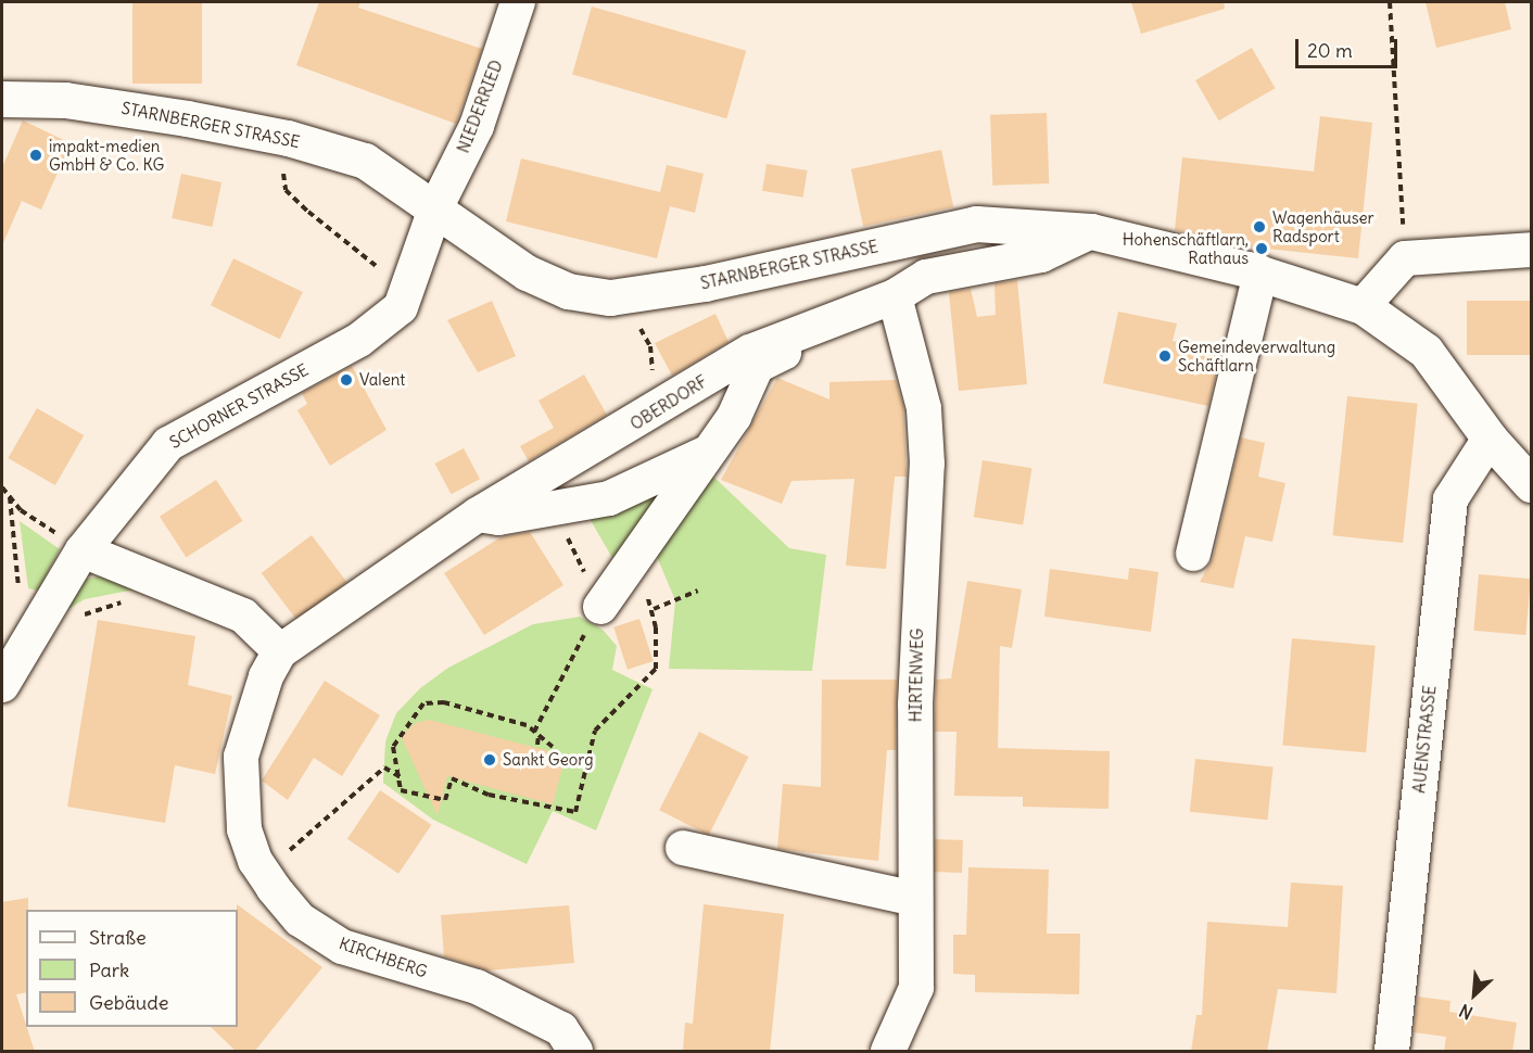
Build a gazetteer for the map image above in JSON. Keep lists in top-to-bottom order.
{
  "streets": {
    "main road": ["STARNBERGER STRASSE"],
    "street": [
      "NIEDERRIED",
      "OBERDORF",
      "SCHORNER STRASSE",
      "HIRTENWEG",
      "AUENSTRASSE",
      "KIRCHBERG"
    ]
  },
  "crossings": [
    ["NIEDERRIED", "STARNBERGER STRASSE"],
    ["STARNBERGER STRASSE", "OBERDORF"],
    ["STARNBERGER STRASSE", "AUENSTRASSE"],
    ["OBERDORF", "HIRTENWEG"],
    ["OBERDORF", "KIRCHBERG"]
  ],
  "places": [
    "impakt-medien GmbH & Co. KG",
    "Wagenhäuser Radsport",
    "Hohenschäftlarn, Rathaus",
    "Gemeindeverwaltung Schäftlarn",
    "Valent",
    "Sankt Georg"
  ],
  "legend": ["Straße", "Park", "Gebäude"],
  "scale_bar": "20 m",
  "north": "bottom left"
}
